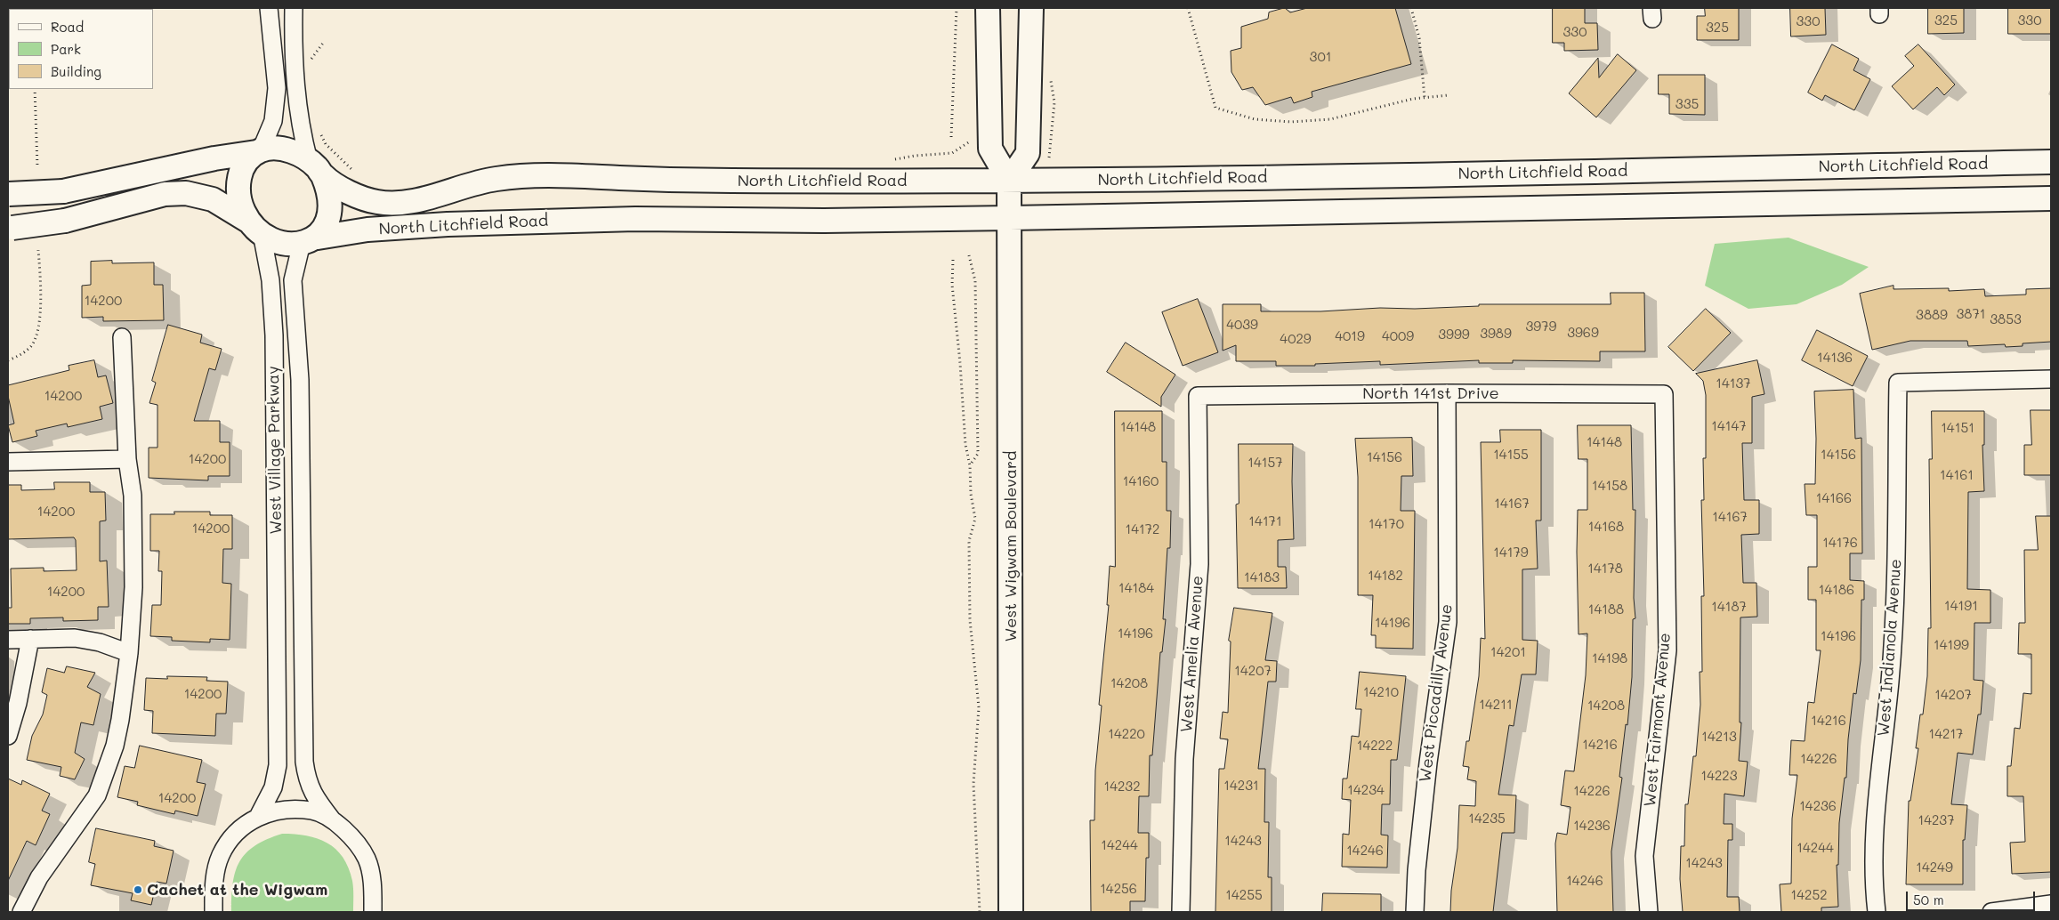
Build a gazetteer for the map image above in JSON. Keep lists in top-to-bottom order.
{
  "streets": {
    "main road": ["North Litchfield Road", "West Wigwam Boulevard"],
    "street": [
      "North 141st Drive",
      "West Village Parkway",
      "West Indianola Avenue",
      "West Amelia Avenue",
      "West Piccadilly Avenue",
      "West Fairmont Avenue"
    ]
  },
  "crossings": [
    ["North Litchfield Road", "West Village Parkway"],
    ["North Litchfield Road", "West Wigwam Boulevard"],
    ["North 141st Drive", "West Amelia Avenue"],
    ["North 141st Drive", "West Piccadilly Avenue"],
    ["North 141st Drive", "West Fairmont Avenue"]
  ],
  "places": ["Cachet at the Wigwam"],
  "house_numbers": [
    "325",
    "330",
    "330",
    "325",
    "330",
    "301",
    "335",
    "14200",
    "3871",
    "3889",
    "3853",
    "4039",
    "3979",
    "3969",
    "3989",
    "3999",
    "4019",
    "4009",
    "4029",
    "14136",
    "14137",
    "14200",
    "14147",
    "14148",
    "14151",
    "14148",
    "14155",
    "14156",
    "14156",
    "14200",
    "14157",
    "14161",
    "14160",
    "14158",
    "14166",
    "14167",
    "14200",
    "14167",
    "14171",
    "14170",
    "14168",
    "14200",
    "14172",
    "14176",
    "14179",
    "14178",
    "14182",
    "14183",
    "14184",
    "14186",
    "14200",
    "14191",
    "14187",
    "14188",
    "14196",
    "14196",
    "14196",
    "14199",
    "14201",
    "14198",
    "14207",
    "14208",
    "14210",
    "14200",
    "14207",
    "14211",
    "14208",
    "14216",
    "14220",
    "14217",
    "14213",
    "14216",
    "14222",
    "14226",
    "14223",
    "14231",
    "14232",
    "14234",
    "14226",
    "14200",
    "14236",
    "14235",
    "14237",
    "14236",
    "14243",
    "14244",
    "14244",
    "14246",
    "14243",
    "14249",
    "14246",
    "14256",
    "14255",
    "14252"
  ],
  "legend": ["Road", "Park", "Building"],
  "scale_bar": "50 m"
}
